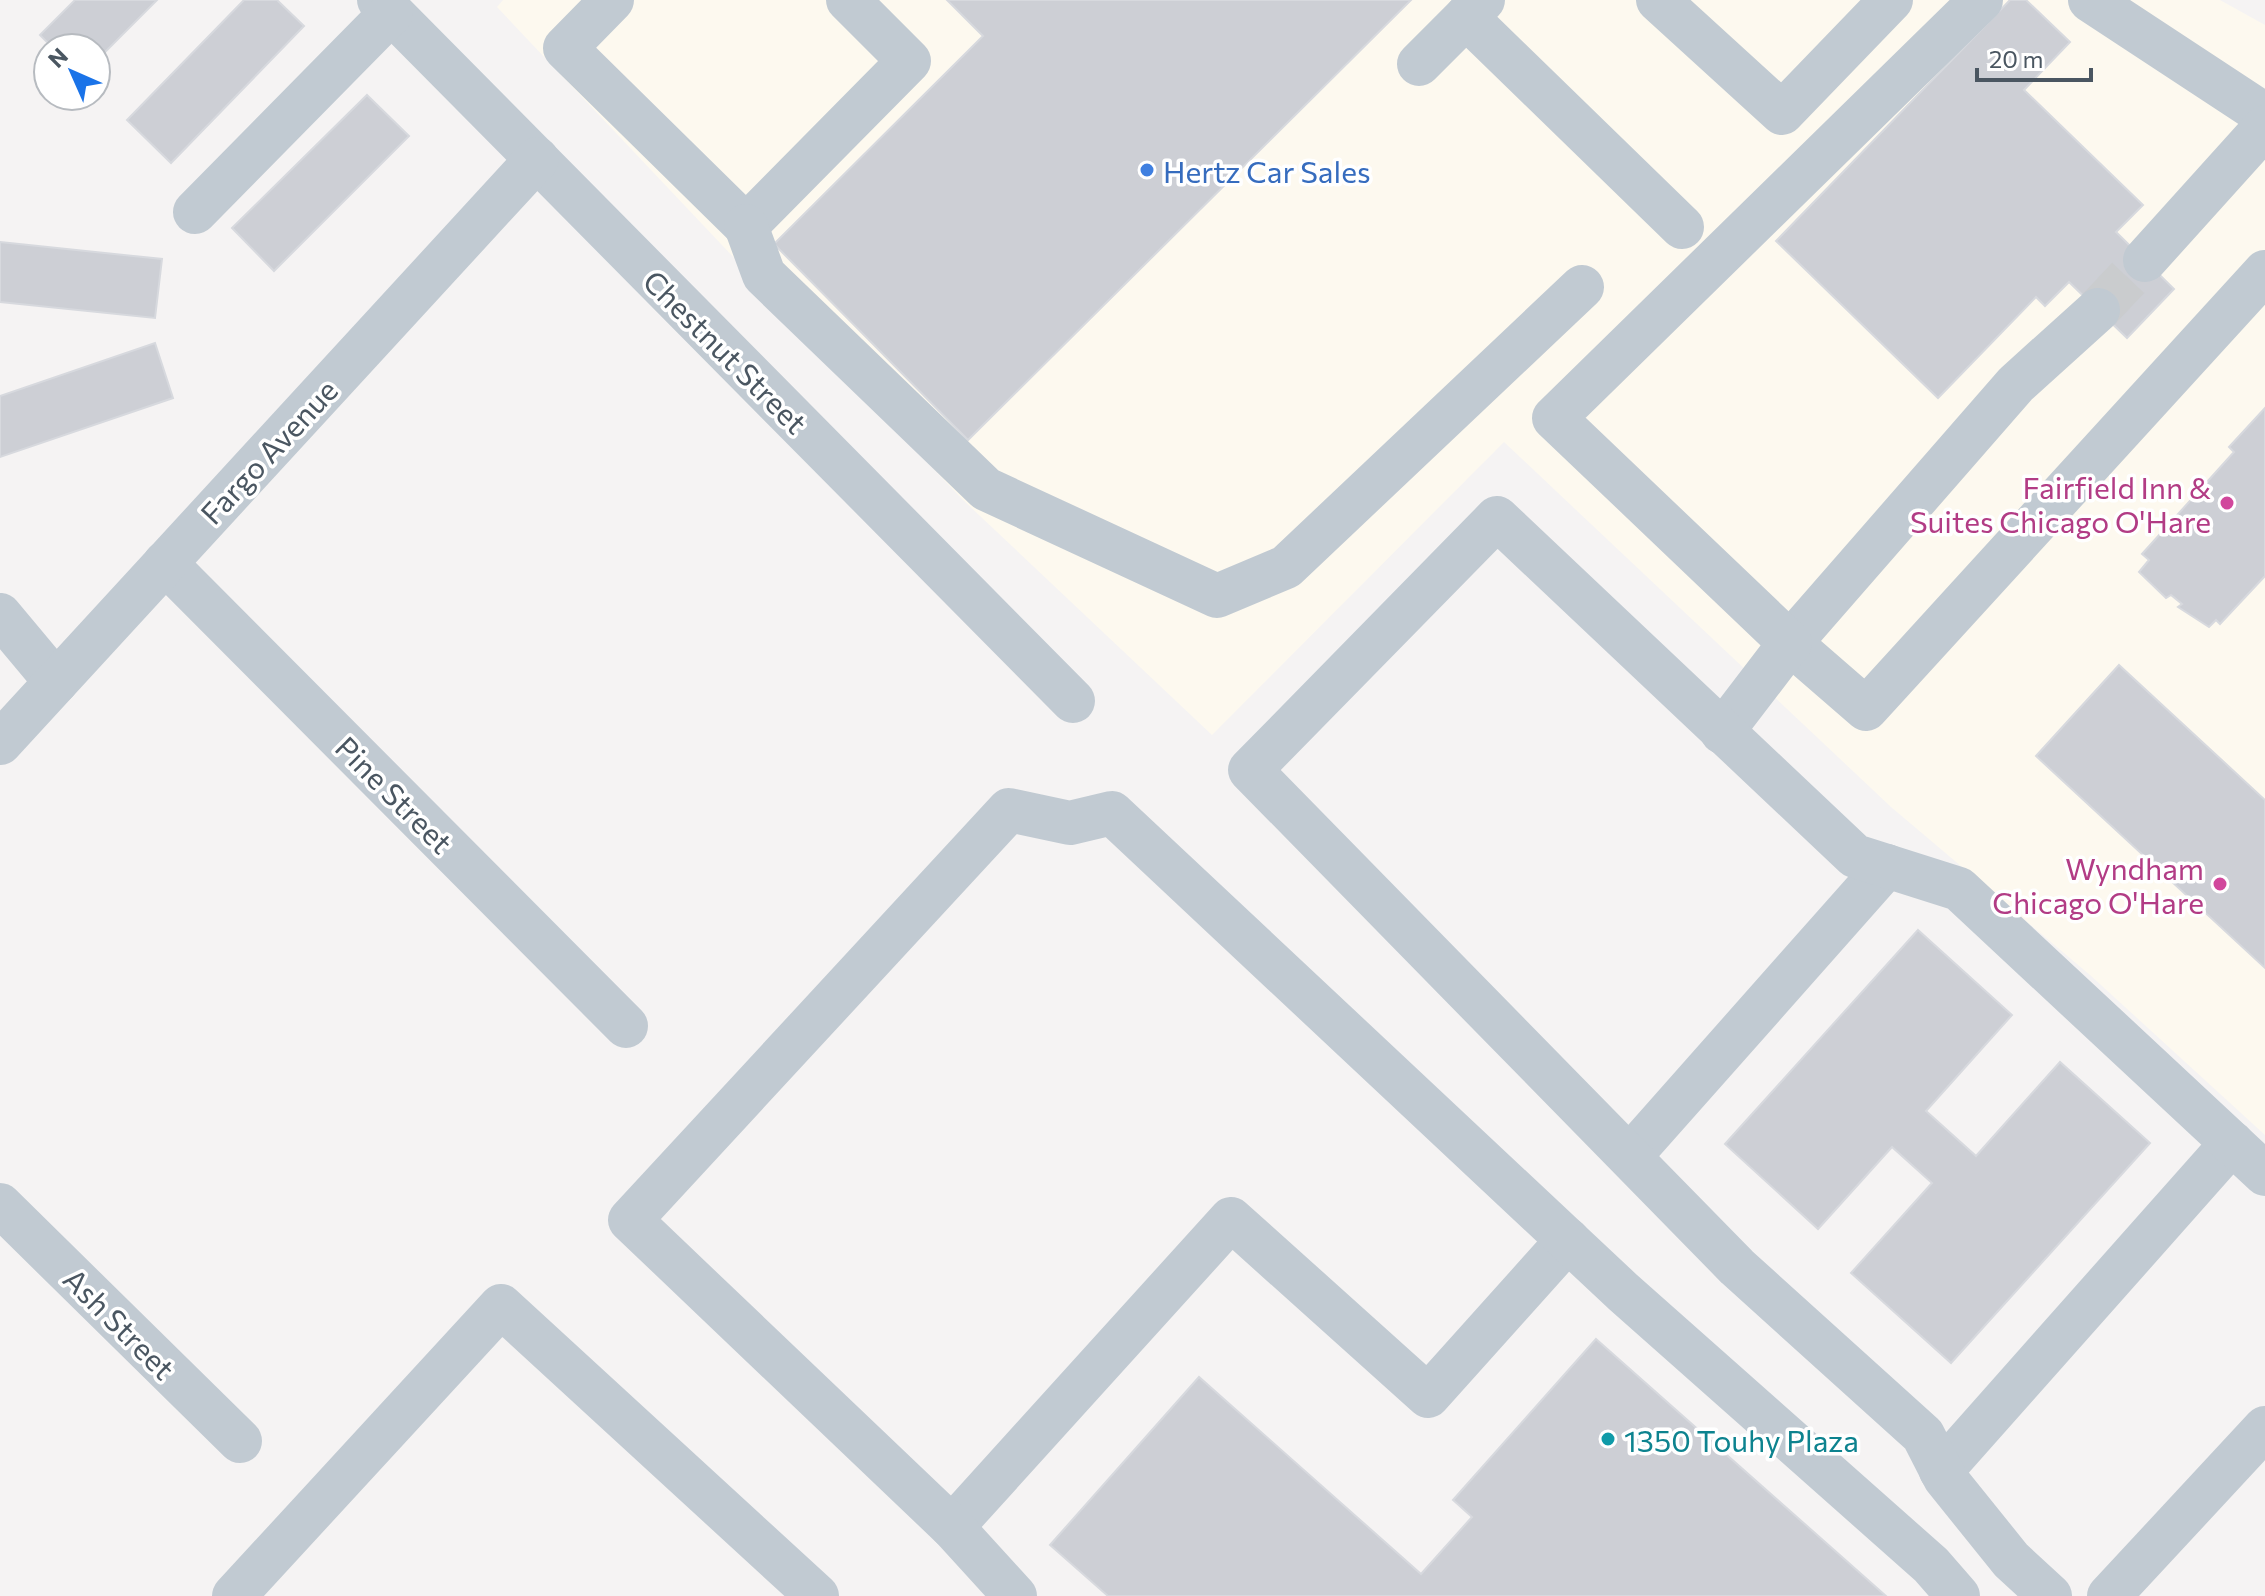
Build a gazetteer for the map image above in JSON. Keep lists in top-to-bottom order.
{
  "streets": {
    "street": [
      "Chestnut Street",
      "Fargo Avenue",
      "Pine Street",
      "Ash Street"
    ]
  },
  "crossings": [
    ["Chestnut Street", "Fargo Avenue"],
    ["Fargo Avenue", "Pine Street"]
  ],
  "places": [
    "Hertz Car Sales",
    "Fairfield Inn & Suites Chicago O'Hare",
    "Wyndham Chicago O'Hare",
    "1350 Touhy Plaza"
  ],
  "scale_bar": "20 m",
  "north": "top left"
}
